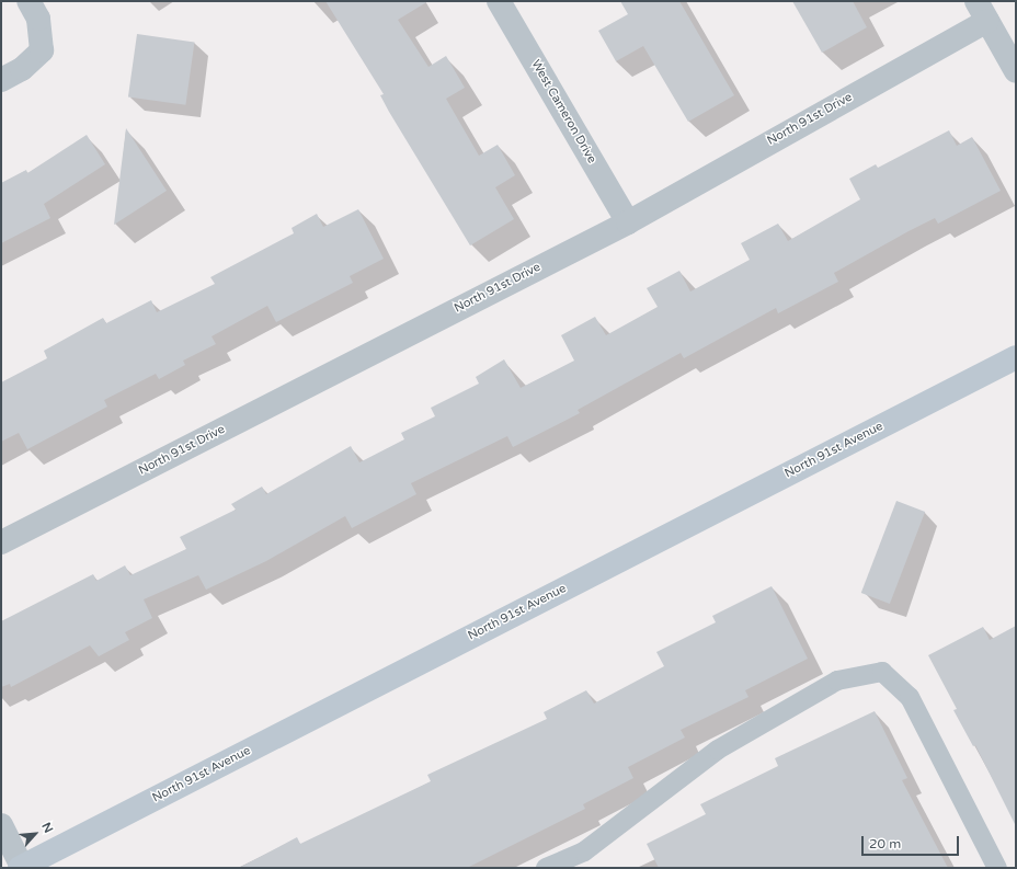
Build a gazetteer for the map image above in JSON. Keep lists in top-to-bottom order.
{
  "streets": {
    "main road": ["North 91st Avenue"],
    "street": ["West Cameron Drive", "North 91st Drive"]
  },
  "crossings": [
    ["West Cameron Drive", "North 91st Drive"]
  ],
  "scale_bar": "20 m",
  "north": "top right"
}
